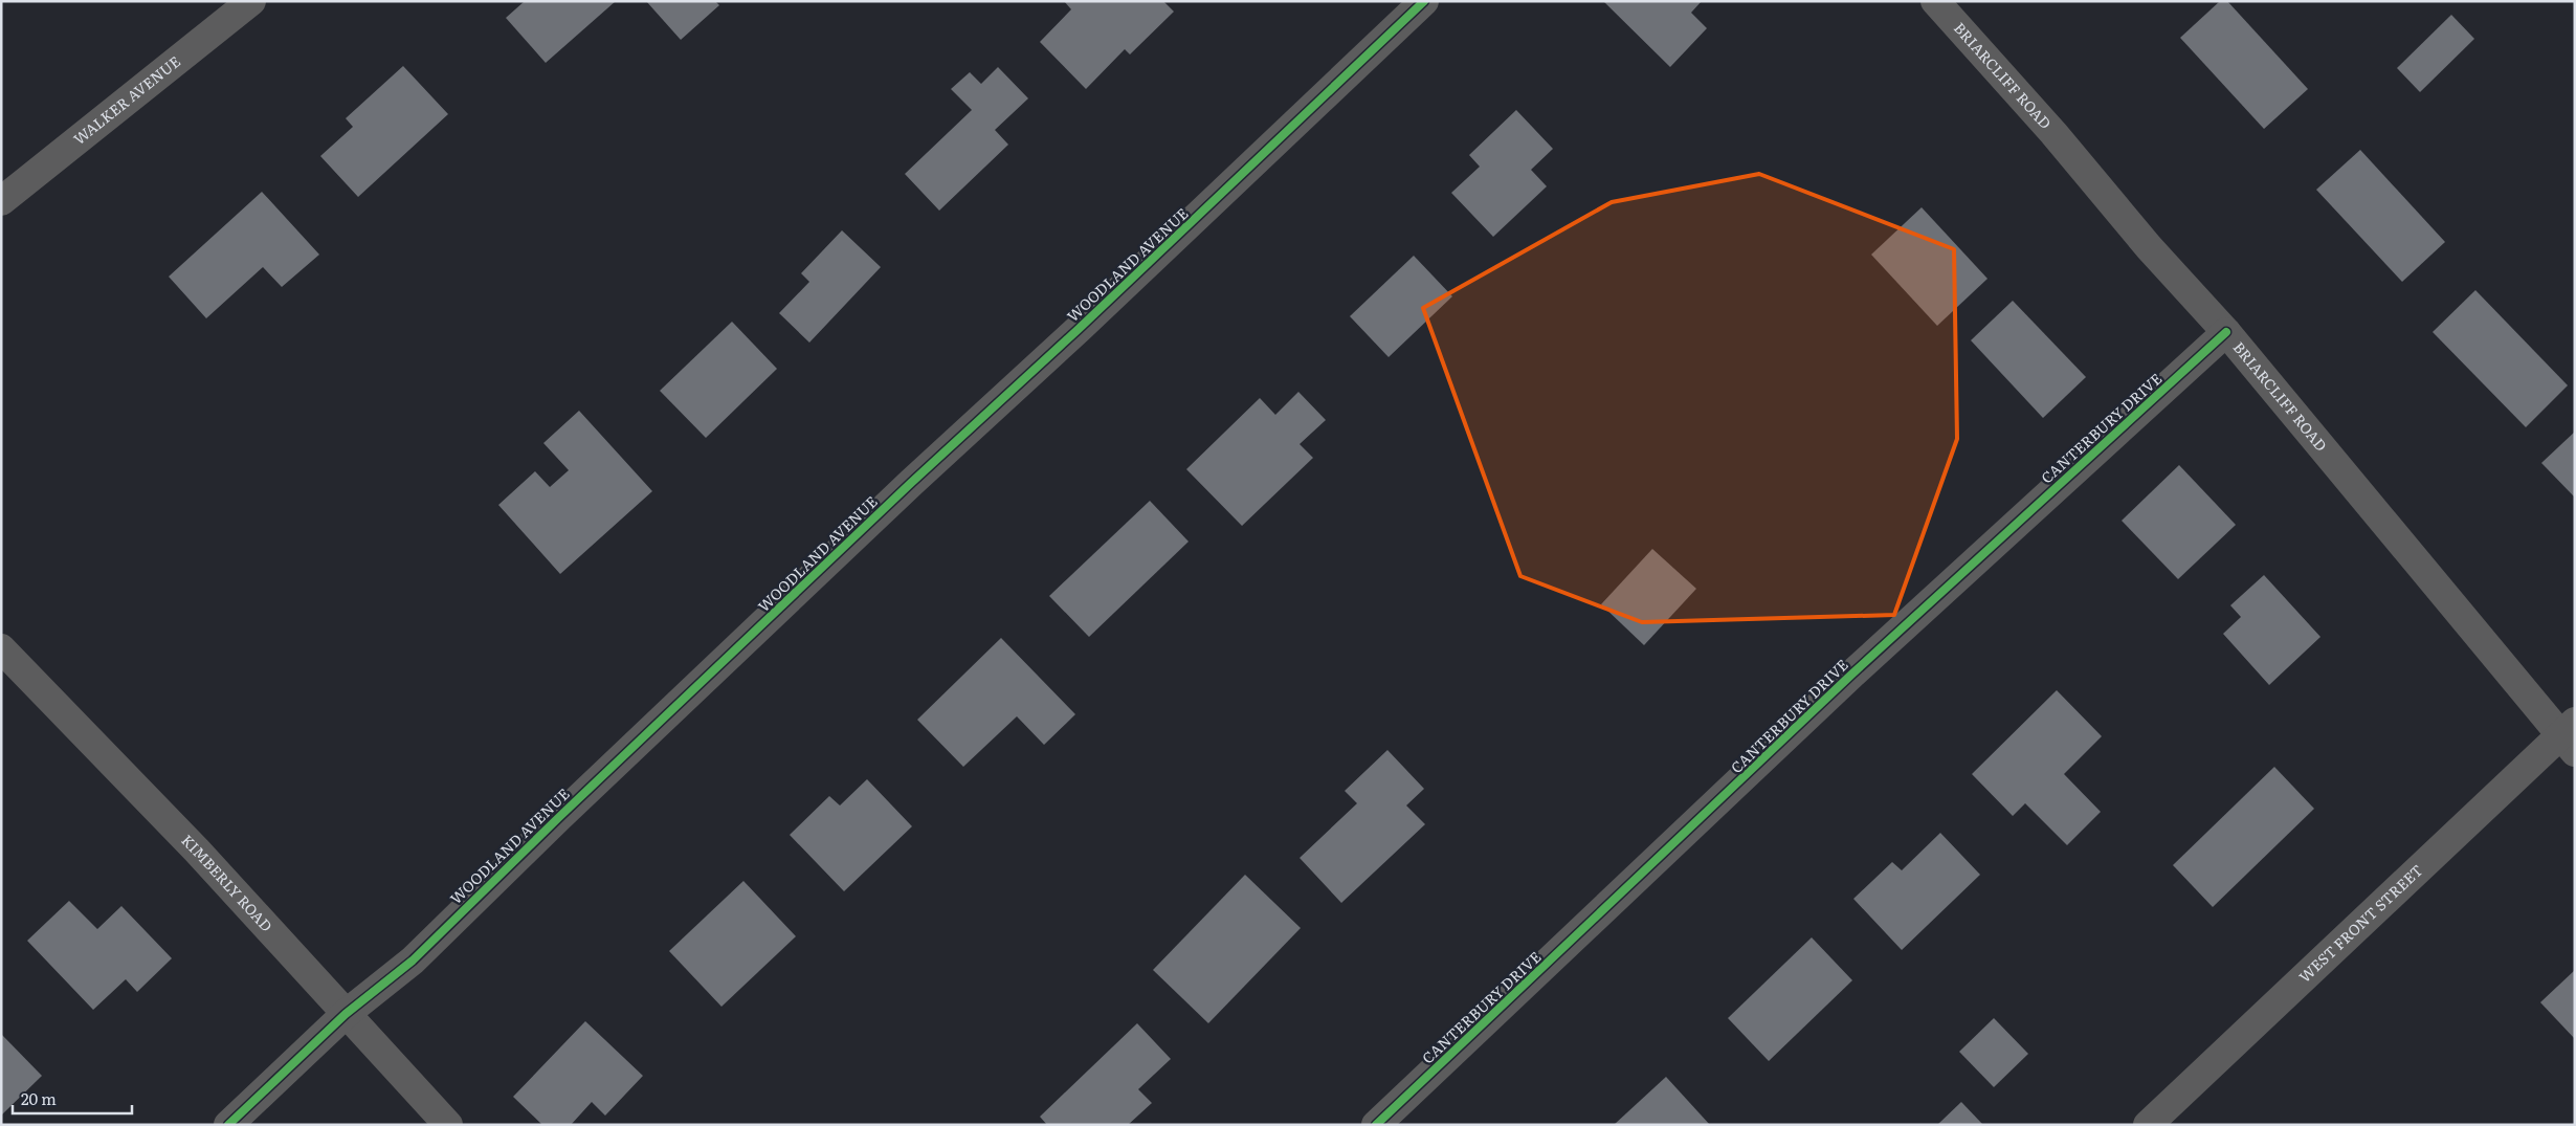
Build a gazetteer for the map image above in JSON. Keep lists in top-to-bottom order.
{
  "streets": {
    "street": [
      "BRIARCLIFF ROAD",
      "WALKER AVENUE",
      "WOODLAND AVENUE",
      "CANTERBURY DRIVE",
      "KIMBERLY ROAD",
      "WEST FRONT STREET"
    ]
  },
  "crossings": [
    ["BRIARCLIFF ROAD", "CANTERBURY DRIVE"],
    ["BRIARCLIFF ROAD", "WEST FRONT STREET"],
    ["WOODLAND AVENUE", "KIMBERLY ROAD"]
  ],
  "scale_bar": "20 m"
}
